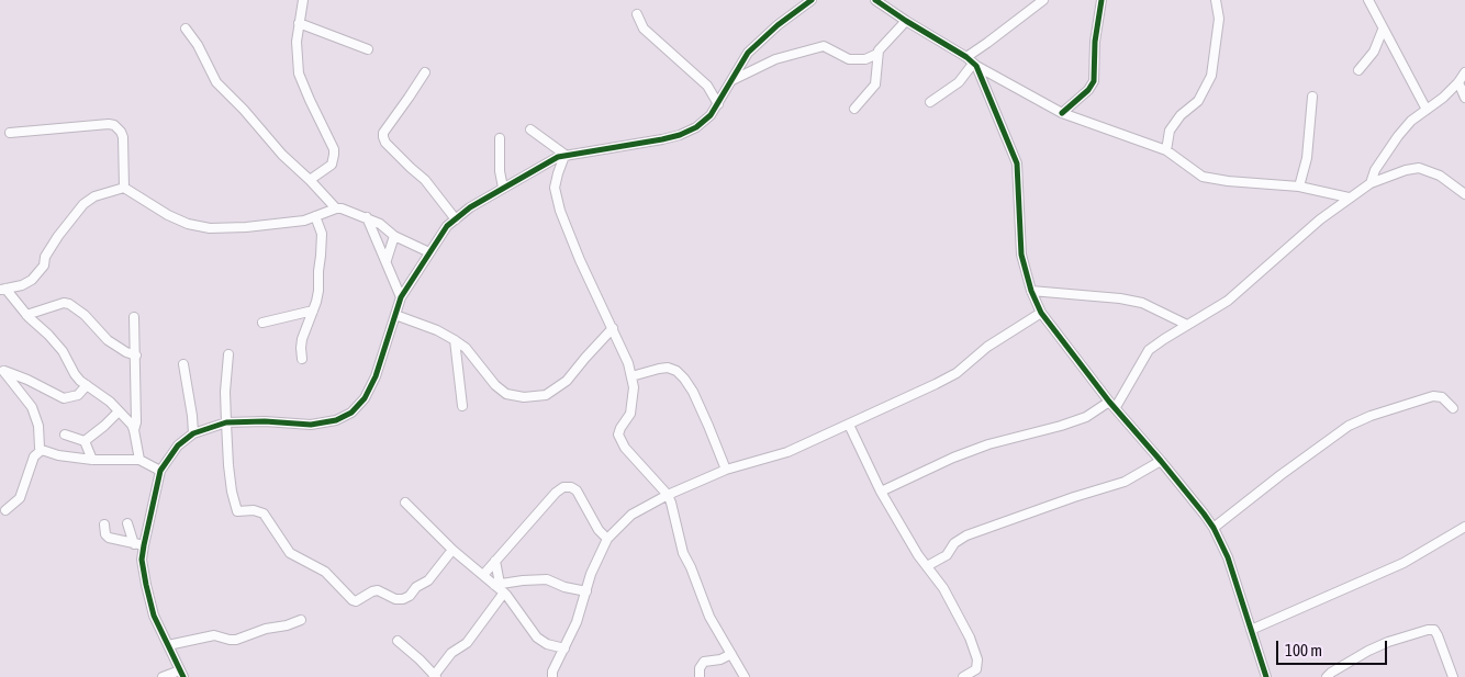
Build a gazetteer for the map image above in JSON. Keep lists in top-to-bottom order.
{
  "scale_bar": "100 m"
}
